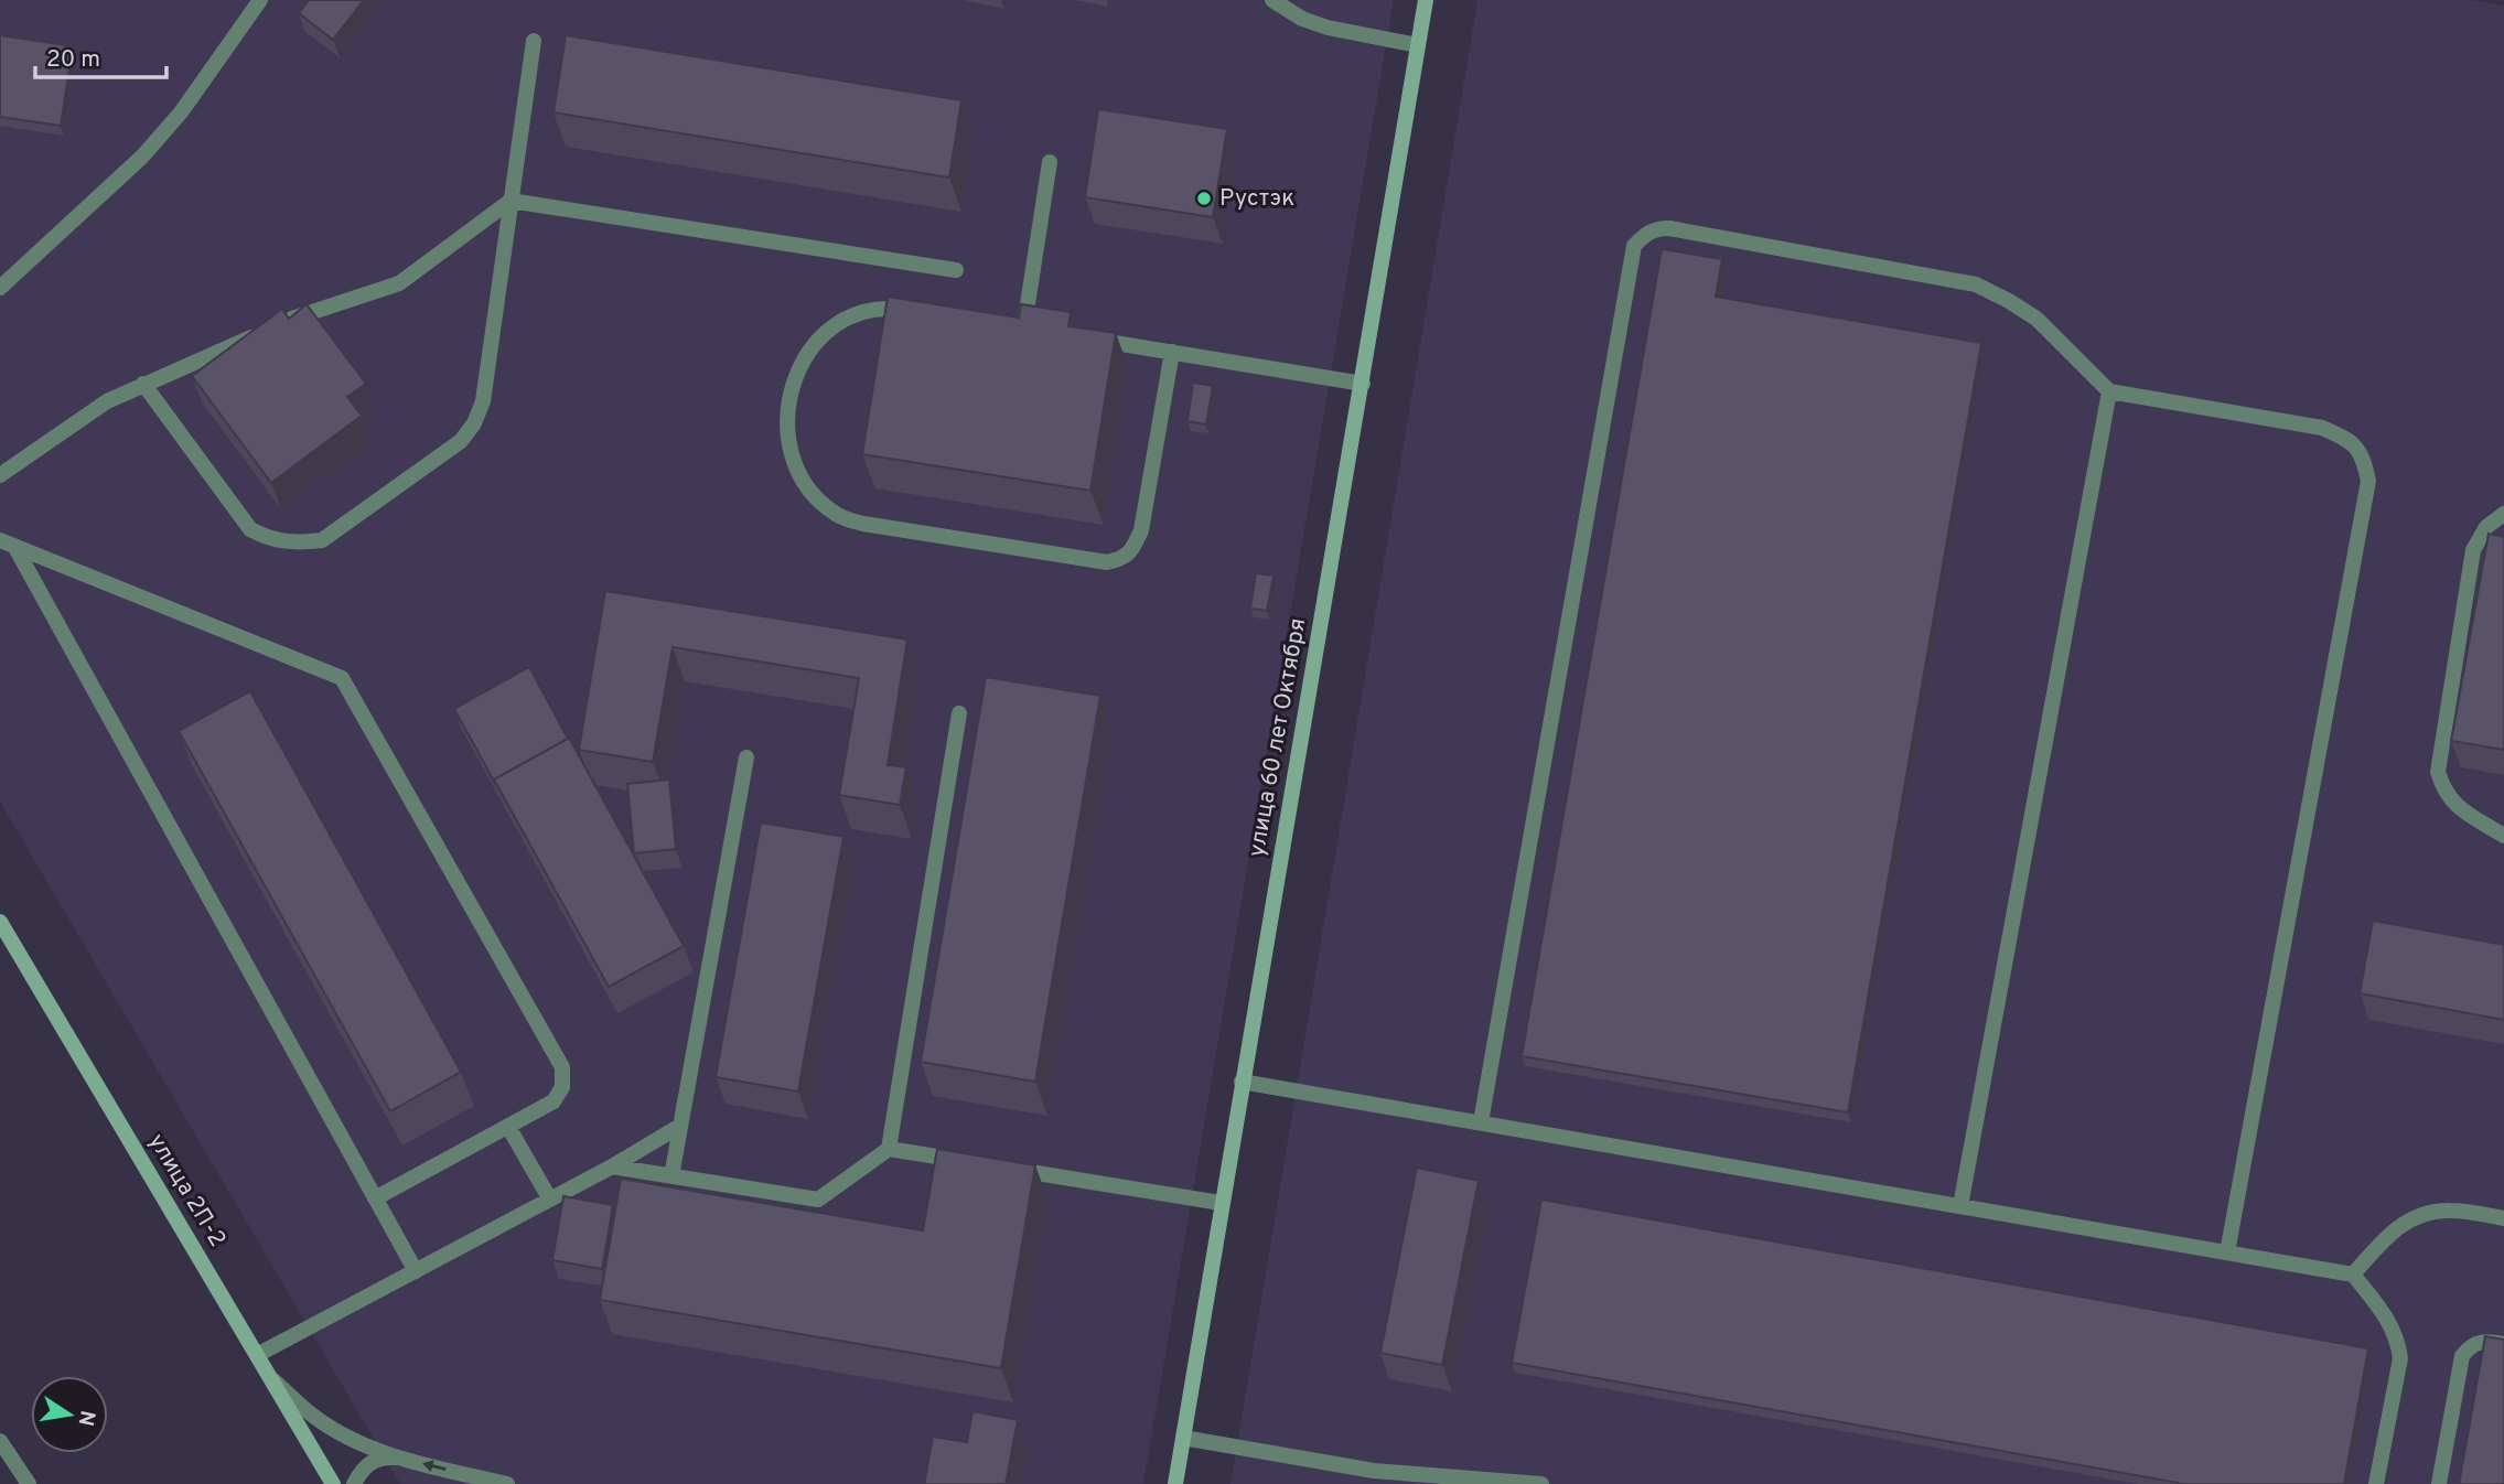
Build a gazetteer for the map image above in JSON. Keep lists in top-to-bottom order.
{
  "streets": {
    "main road": ["улица 60 лет Октября", "улица 2П-2"]
  },
  "places": ["Рустэк"],
  "scale_bar": "20 m",
  "north": "right"
}
